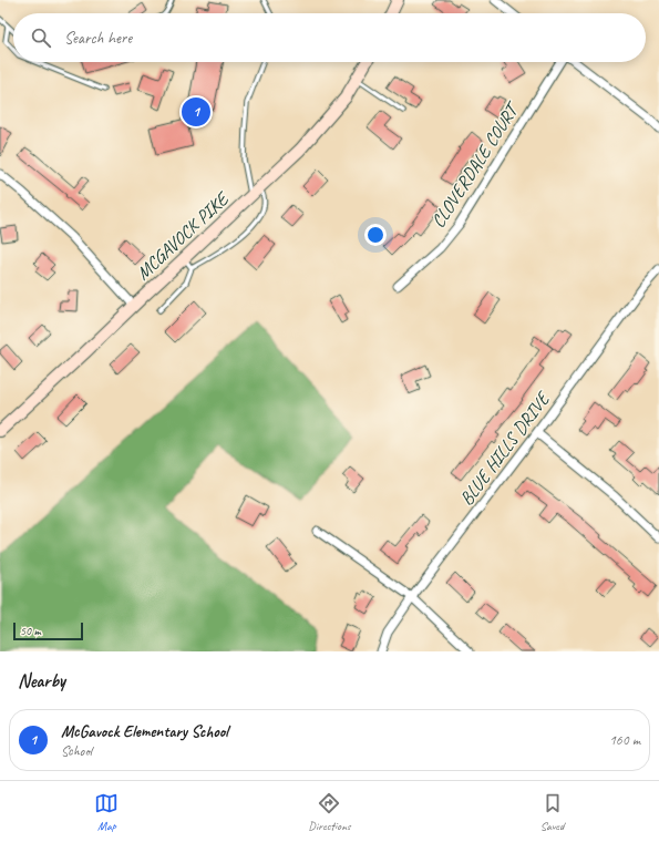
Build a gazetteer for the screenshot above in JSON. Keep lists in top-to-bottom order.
{
  "streets": {
    "main road": ["MCGAVOCK PIKE"],
    "street": ["CLOVERDALE COURT", "BLUE HILLS DRIVE"]
  },
  "scale_bar": "50 m",
  "page": {
    "search": "Search here",
    "pins": "1",
    "scale": "50 m",
    "heading": "Nearby",
    "list": [
      {
        "mark": "1",
        "name": "McGavock Elementary School",
        "note": "School",
        "value": "160 m"
      }
    ],
    "nav": ["Map", "Directions", "Saved"]
  }
}
